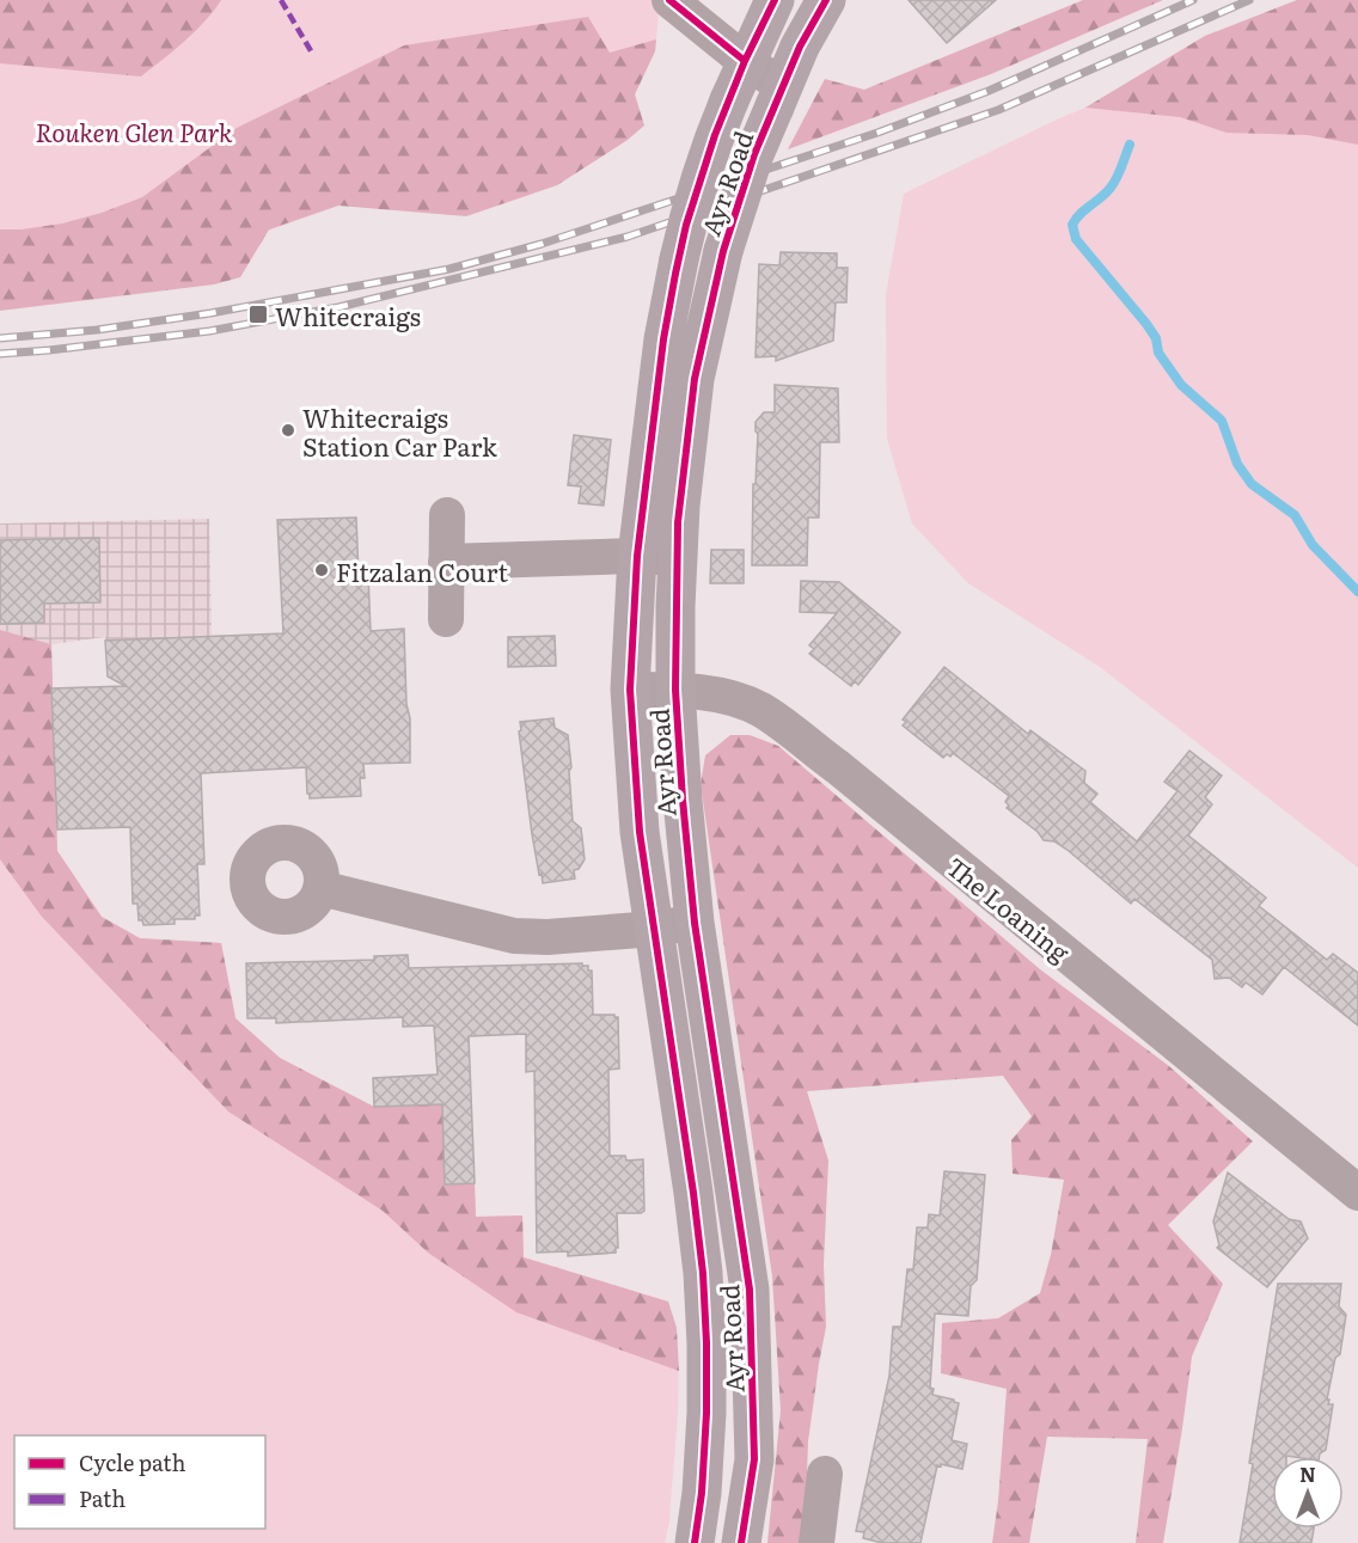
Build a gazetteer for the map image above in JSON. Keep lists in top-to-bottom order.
{
  "streets": {
    "main road": ["Ayr Road"],
    "street": ["The Loaning"]
  },
  "crossings": [
    ["Ayr Road", "The Loaning"]
  ],
  "parks": ["Rouken Glen Park"],
  "places": {
    "transit": ["Whitecraigs"],
    "other": ["Whitecraigs Station Car Park", "Fitzalan Court"]
  },
  "legend": ["Cycle path", "Path"],
  "north": "top"
}
